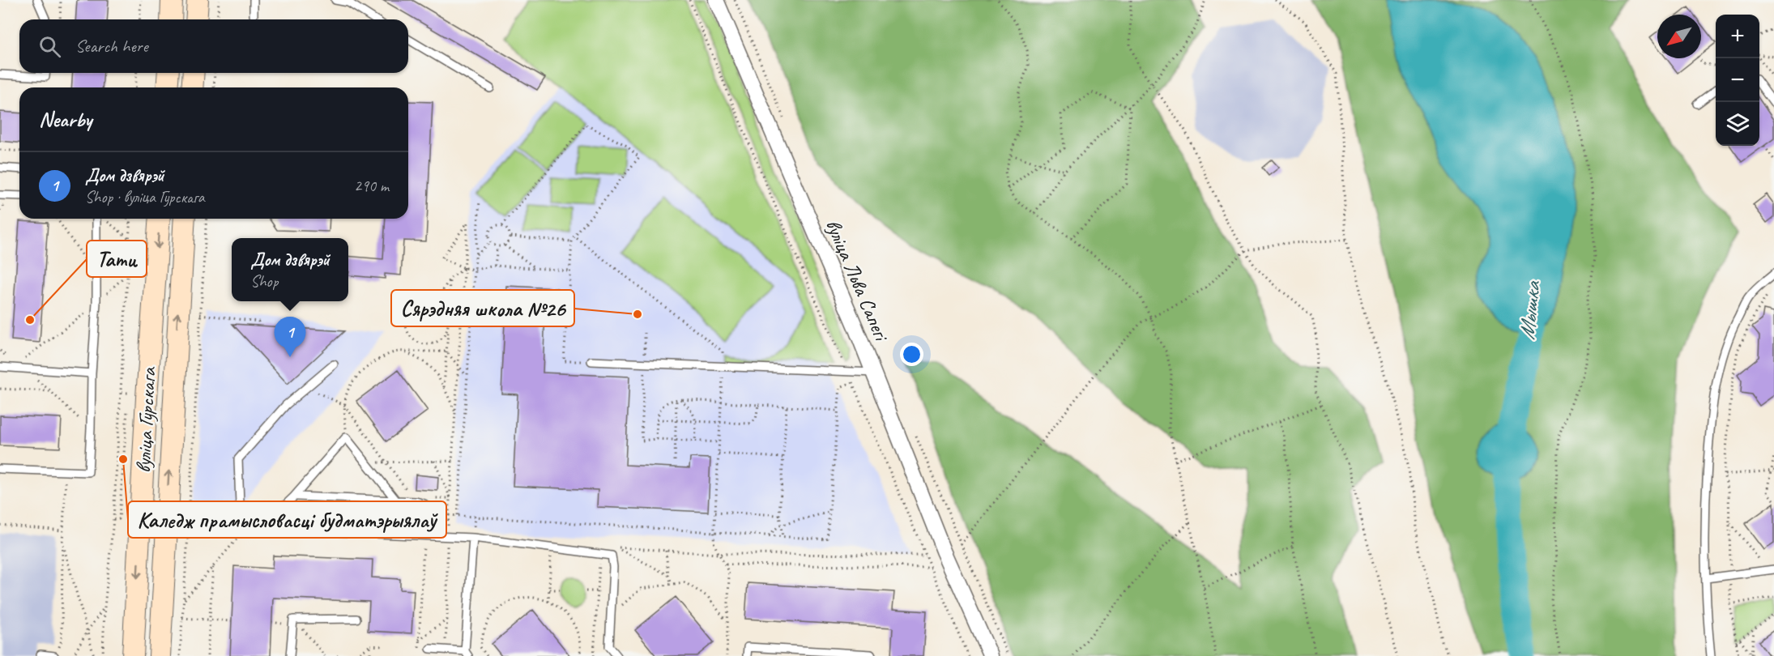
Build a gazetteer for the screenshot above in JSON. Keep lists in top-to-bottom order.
{
  "streets": {
    "main road": ["вуліца Гурскага"],
    "street": ["вуліца Льва Сапегі"]
  },
  "water": ["Мышка"],
  "places": ["Сярэдняя школа №26", "Тати", "Каледж прамысловасці будматэрыялаў"],
  "north": "bottom left",
  "page": {
    "map_buttons": ["+", "−"],
    "search": "Search here",
    "heading": "Nearby",
    "list": [
      {
        "mark": "1",
        "name": "Дом дзвярэй",
        "note": "Shop · вуліца Гурскага",
        "value": "290 m"
      }
    ],
    "popup": ["Дом дзвярэй", "Shop"],
    "pins": "1"
  }
}
